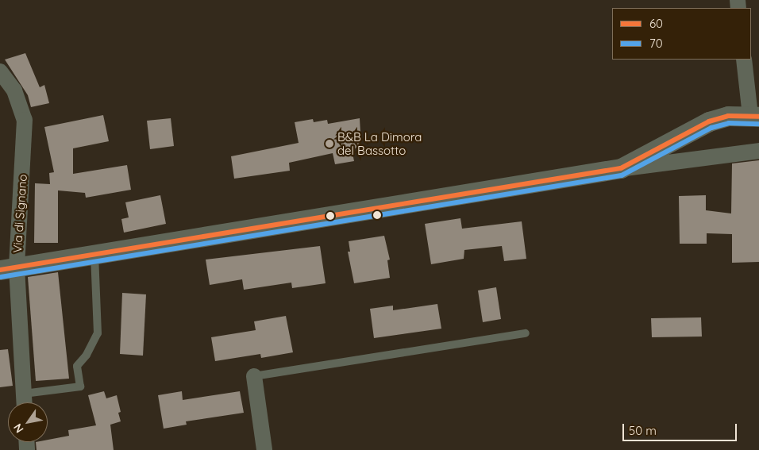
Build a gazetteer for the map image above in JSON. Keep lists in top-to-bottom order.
{
  "streets": {
    "street": ["Via di Signano"]
  },
  "places": ["B&B La Dimora del Bassotto"],
  "lines": ["transit line 60", "transit line 70"],
  "legend": ["60", "70"],
  "scale_bar": "50 m",
  "north": "bottom left"
}
